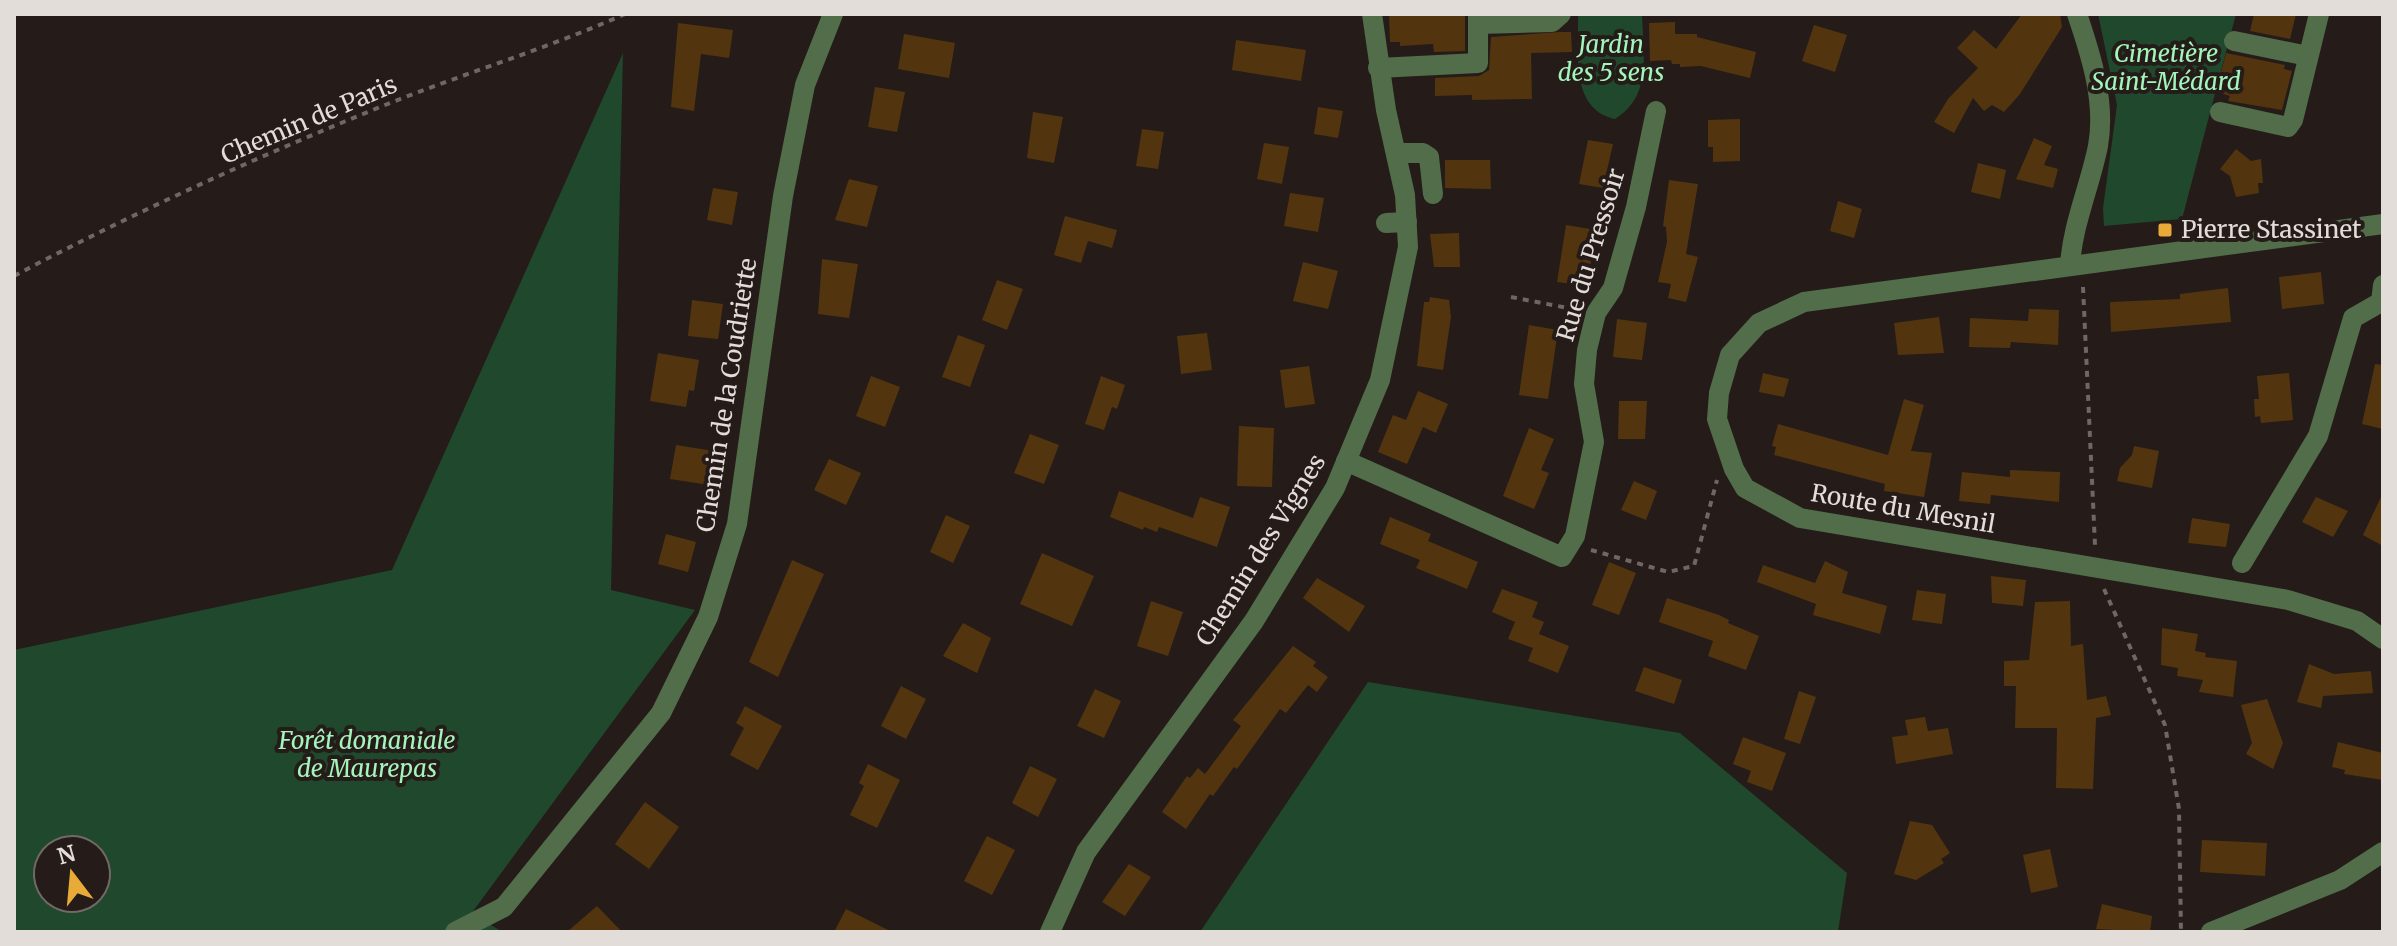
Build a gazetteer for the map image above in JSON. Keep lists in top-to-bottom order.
{
  "streets": {
    "street": [
      "Rue du Pressoir",
      "Chemin de la Coudriette",
      "Route du Mesnil",
      "Chemin des Vignes"
    ],
    "path": ["Chemin de Paris"]
  },
  "parks": ["Jardin des 5 sens", "Cimetière Saint-Médard", "Forêt domaniale de Maurepas"],
  "places": {
    "transit": ["Pierre Stassinet"]
  },
  "north": "top"
}
